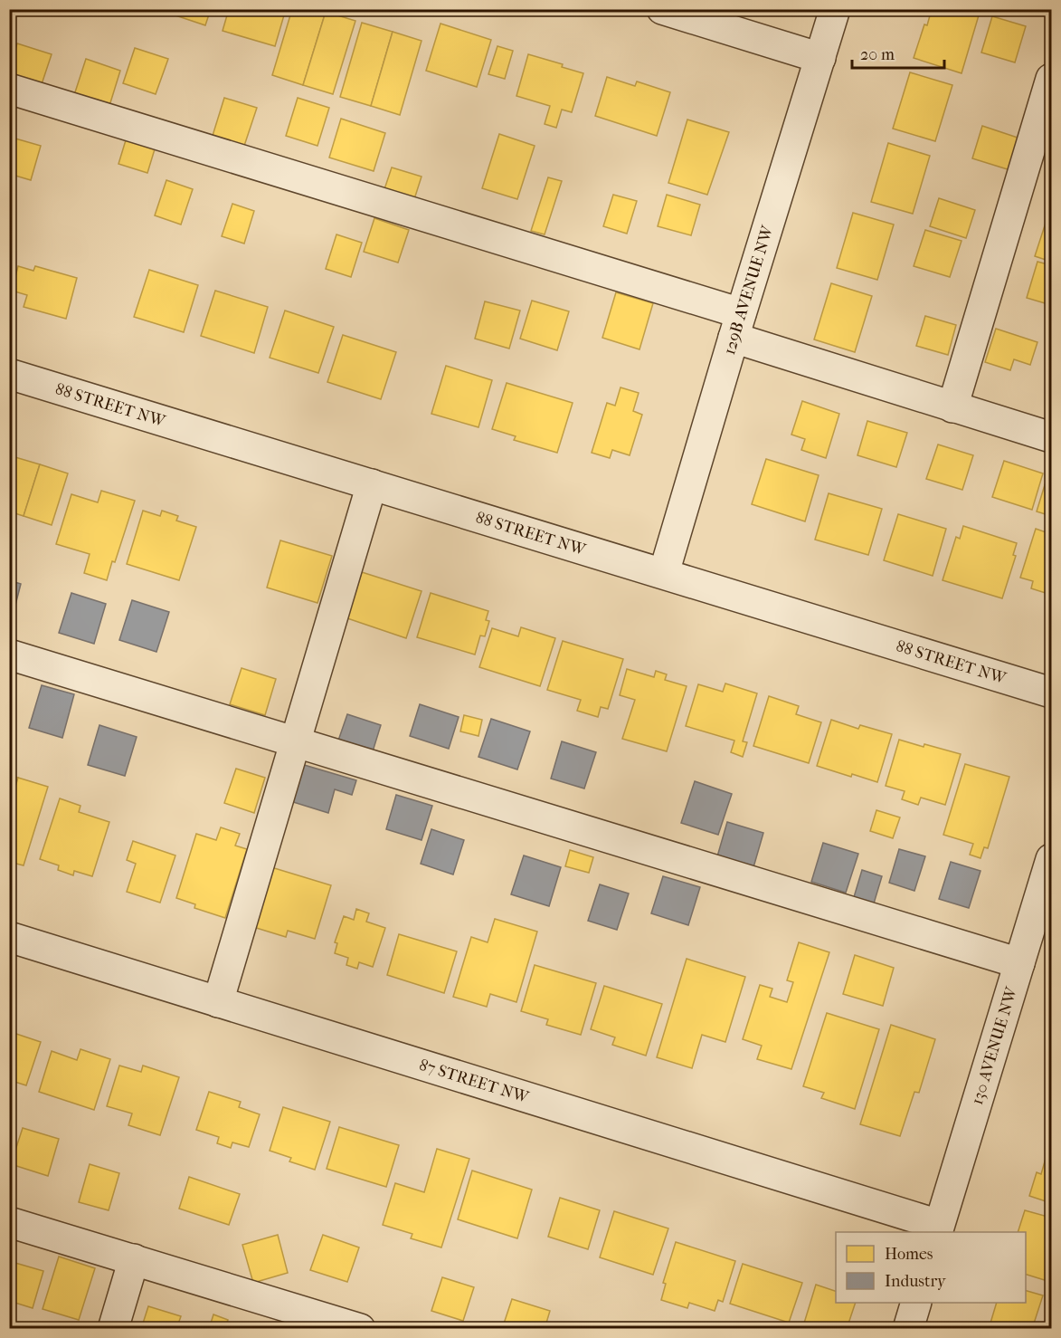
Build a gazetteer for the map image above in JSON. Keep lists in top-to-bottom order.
{
  "streets": {
    "street": [
      "129B AVENUE NW",
      "88 STREET NW",
      "130 AVENUE NW",
      "87 STREET NW"
    ]
  },
  "crossings": [
    ["129B AVENUE NW", "88 STREET NW"],
    ["130 AVENUE NW", "87 STREET NW"]
  ],
  "legend": ["Homes", "Industry"],
  "scale_bar": "20 m"
}
